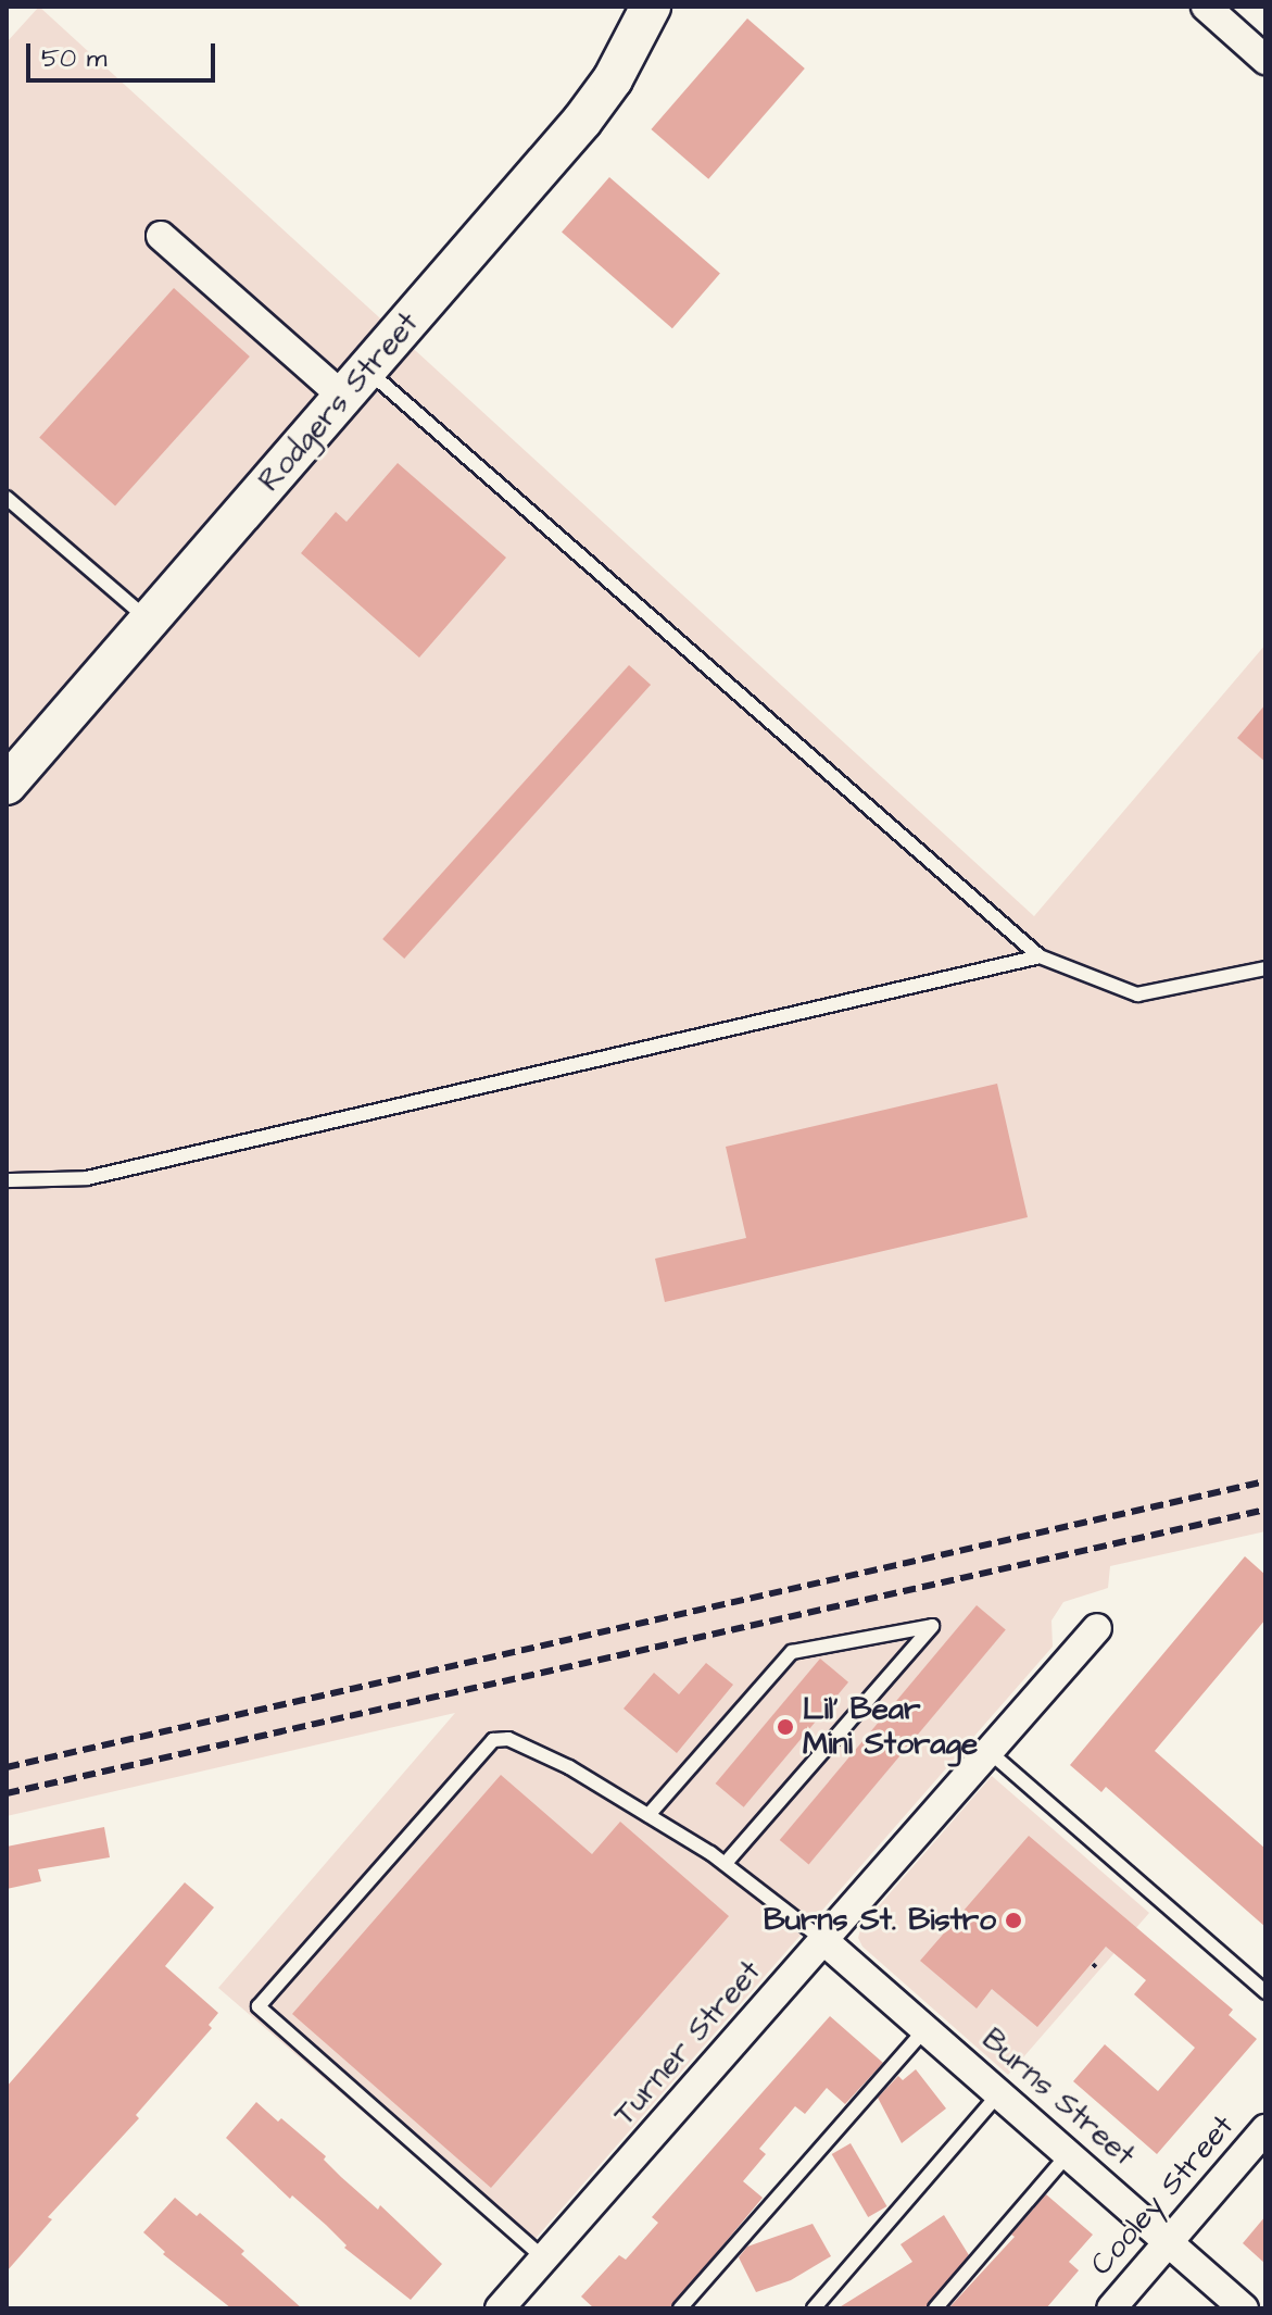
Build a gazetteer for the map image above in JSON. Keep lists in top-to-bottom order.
{
  "streets": {
    "street": [
      "Rodgers Street",
      "Turner Street",
      "Burns Street",
      "Cooley Street"
    ]
  },
  "crossings": [
    ["Turner Street", "Burns Street"],
    ["Burns Street", "Cooley Street"]
  ],
  "places": ["Lil' Bear Mini Storage", "Burns St. Bistro"],
  "scale_bar": "50 m"
}
